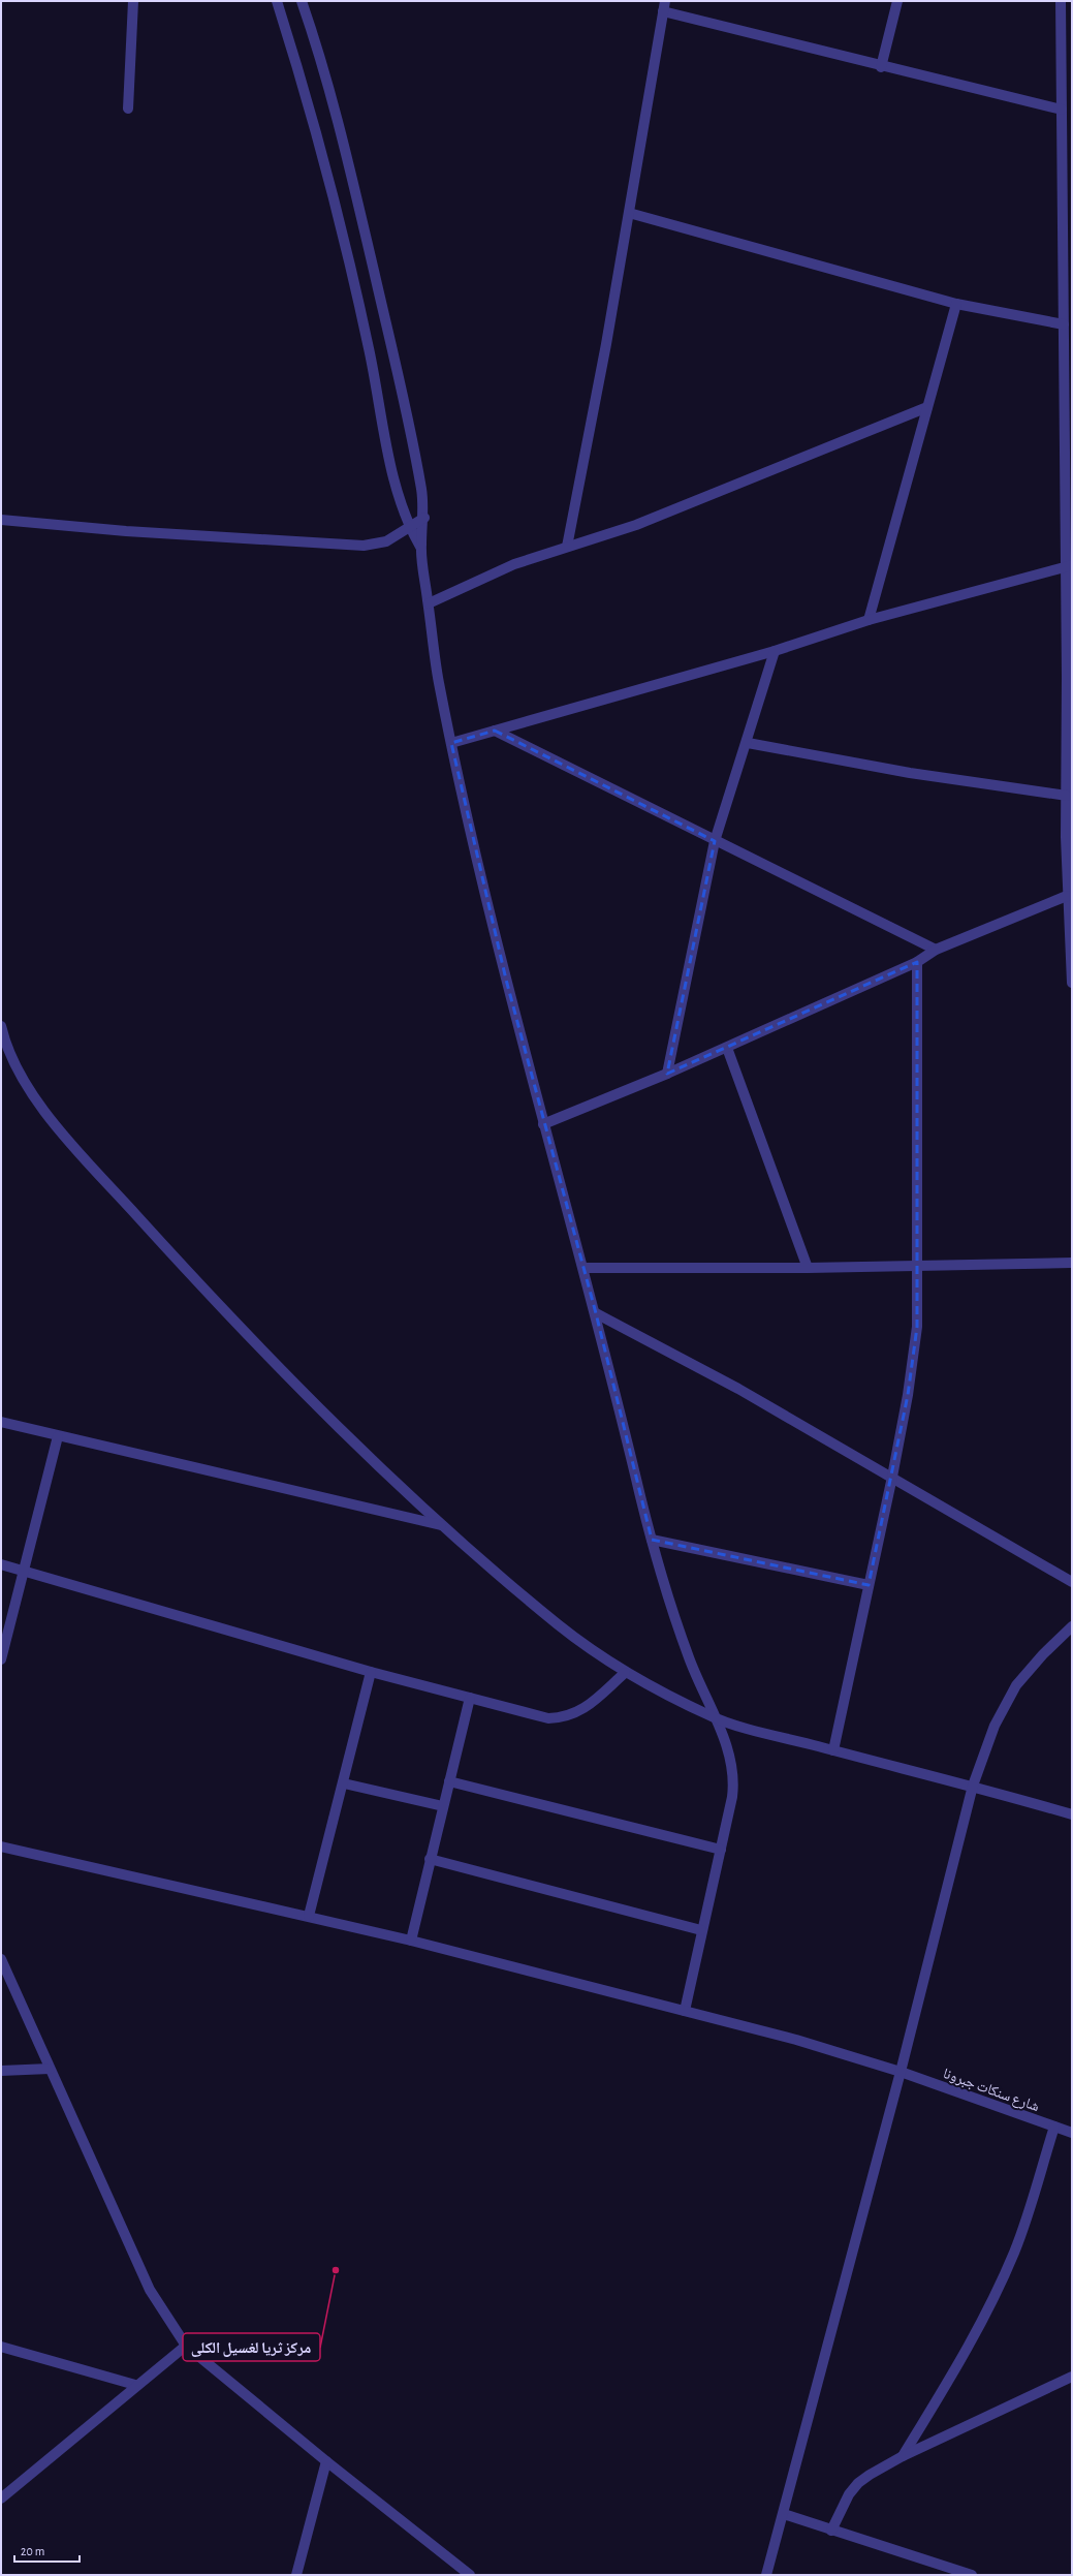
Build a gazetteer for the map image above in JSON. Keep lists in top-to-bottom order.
{
  "streets": {
    "street": ["شارع سنكات جبرونا"]
  },
  "places": ["مركز ثريا لغسيل الكلى"],
  "scale_bar": "20 m"
}
